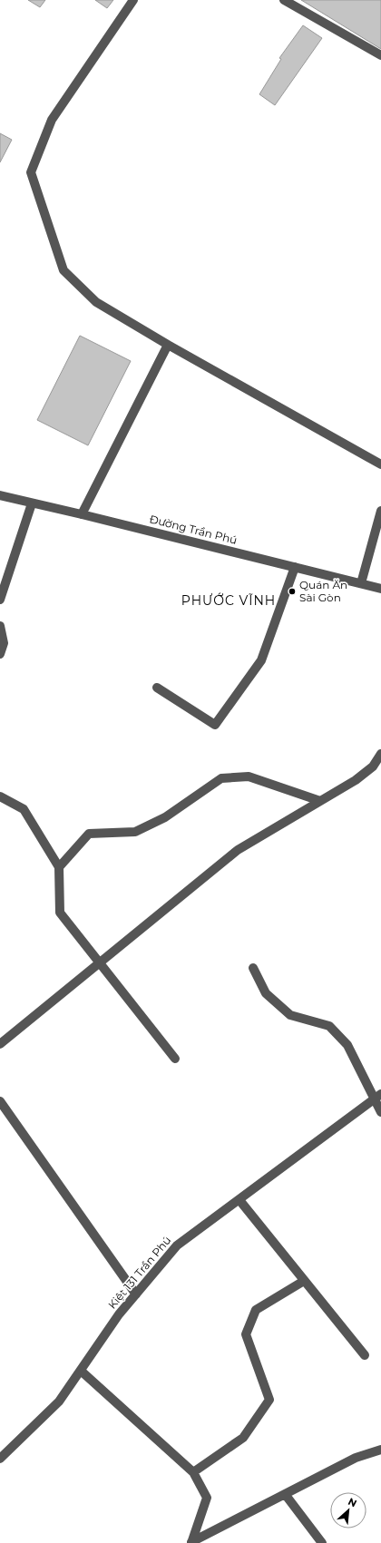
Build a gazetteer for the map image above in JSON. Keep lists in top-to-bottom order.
{
  "streets": {
    "street": ["Đường Trần Phú", "Kiệt 131 Trần Phú"]
  },
  "districts": ["PHƯỚC VĨNH"],
  "places": ["Quán Ăn Sài Gòn"],
  "north": "top right"
}
